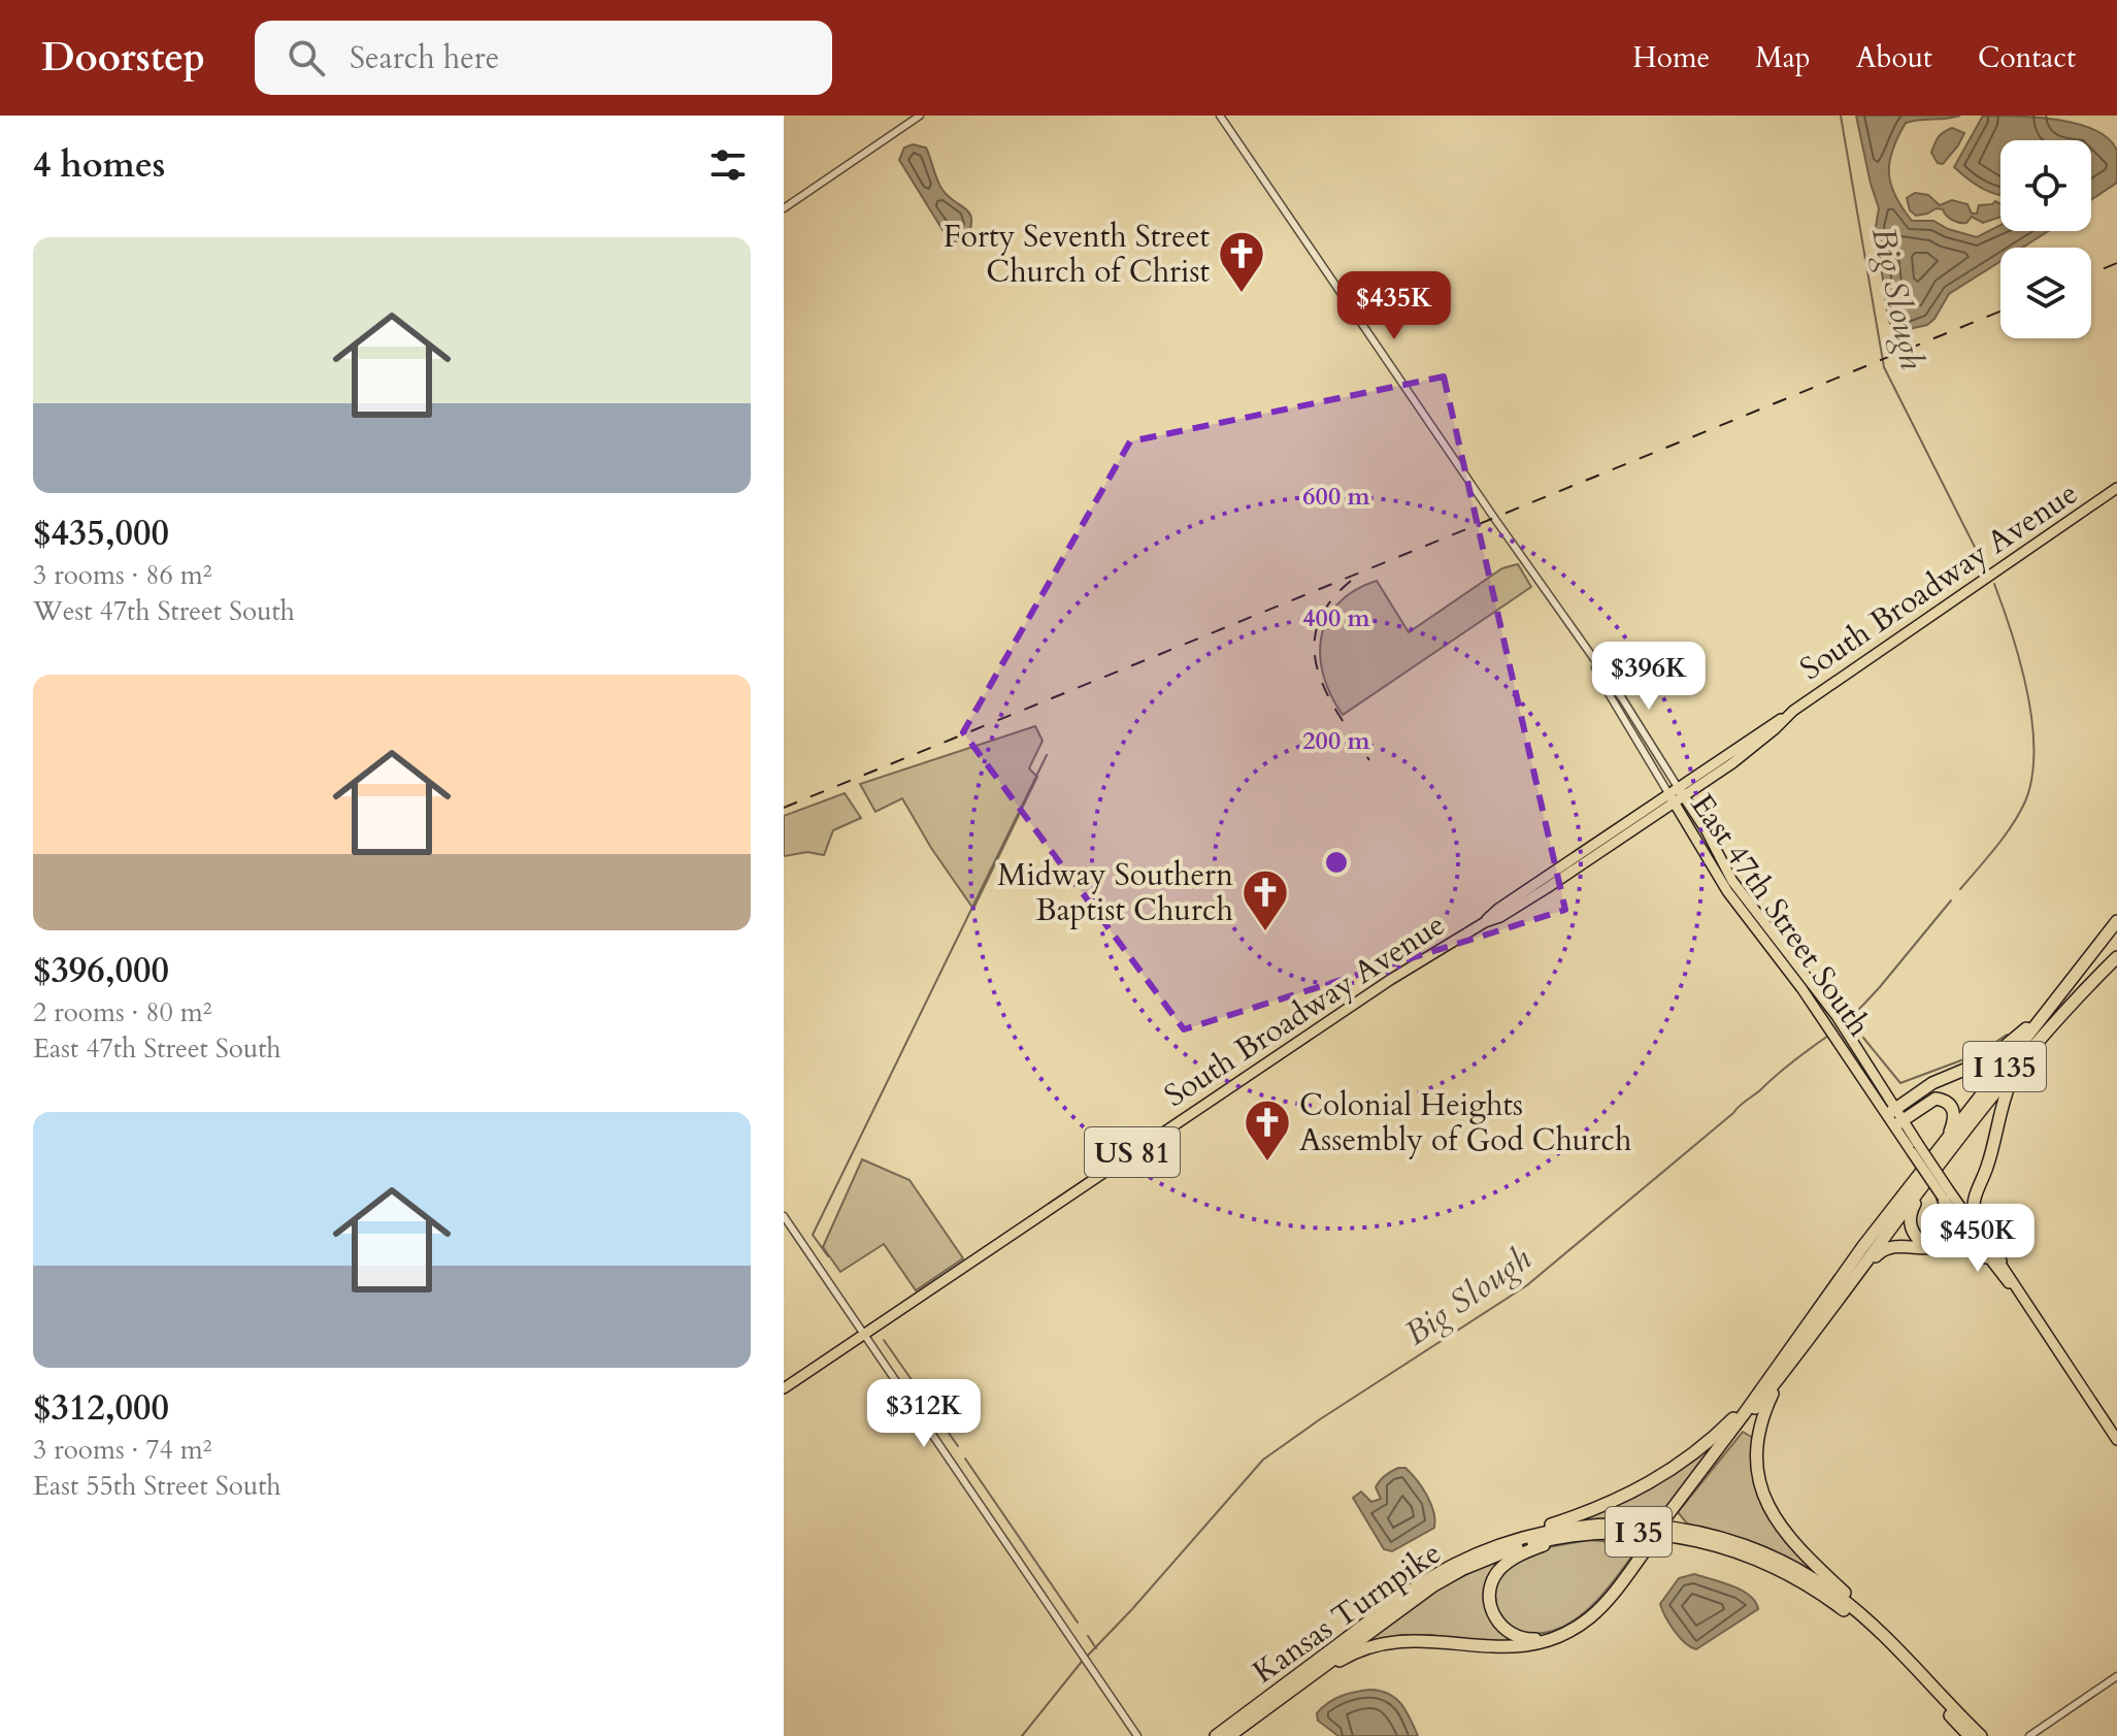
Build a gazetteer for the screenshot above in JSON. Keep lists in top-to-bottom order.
{
  "streets": {
    "highway": ["I 135", "I 35", "Kansas Turnpike"],
    "main road": ["South Broadway Avenue", "East 47th Street South", "US 81"]
  },
  "crossings": [
    ["South Broadway Avenue", "East 47th Street South"]
  ],
  "water": ["Big Slough"],
  "places": {
    "church": ["Forty Seventh Street Church of Christ", "Midway Southern Baptist Church", "Colonial Heights Assembly of God Church"]
  },
  "page": {
    "header": "Doorstep",
    "search": "Search here",
    "nav": [
      "Home",
      "Map",
      "About",
      "Contact"
    ],
    "heading": "4 homes",
    "list": [
      {
        "name": "$435,000",
        "note": "3 rooms · 86 m² · West 47th Street South"
      },
      {
        "name": "$396,000",
        "note": "2 rooms · 80 m² · East 47th Street South"
      },
      {
        "name": "$312,000",
        "note": "3 rooms · 74 m² · East 55th Street South"
      }
    ],
    "price": [
      "$435K",
      "$396K",
      "$450K",
      "$312K"
    ]
  },
  "rings": ["600 m", "400 m", "200 m"]
}
